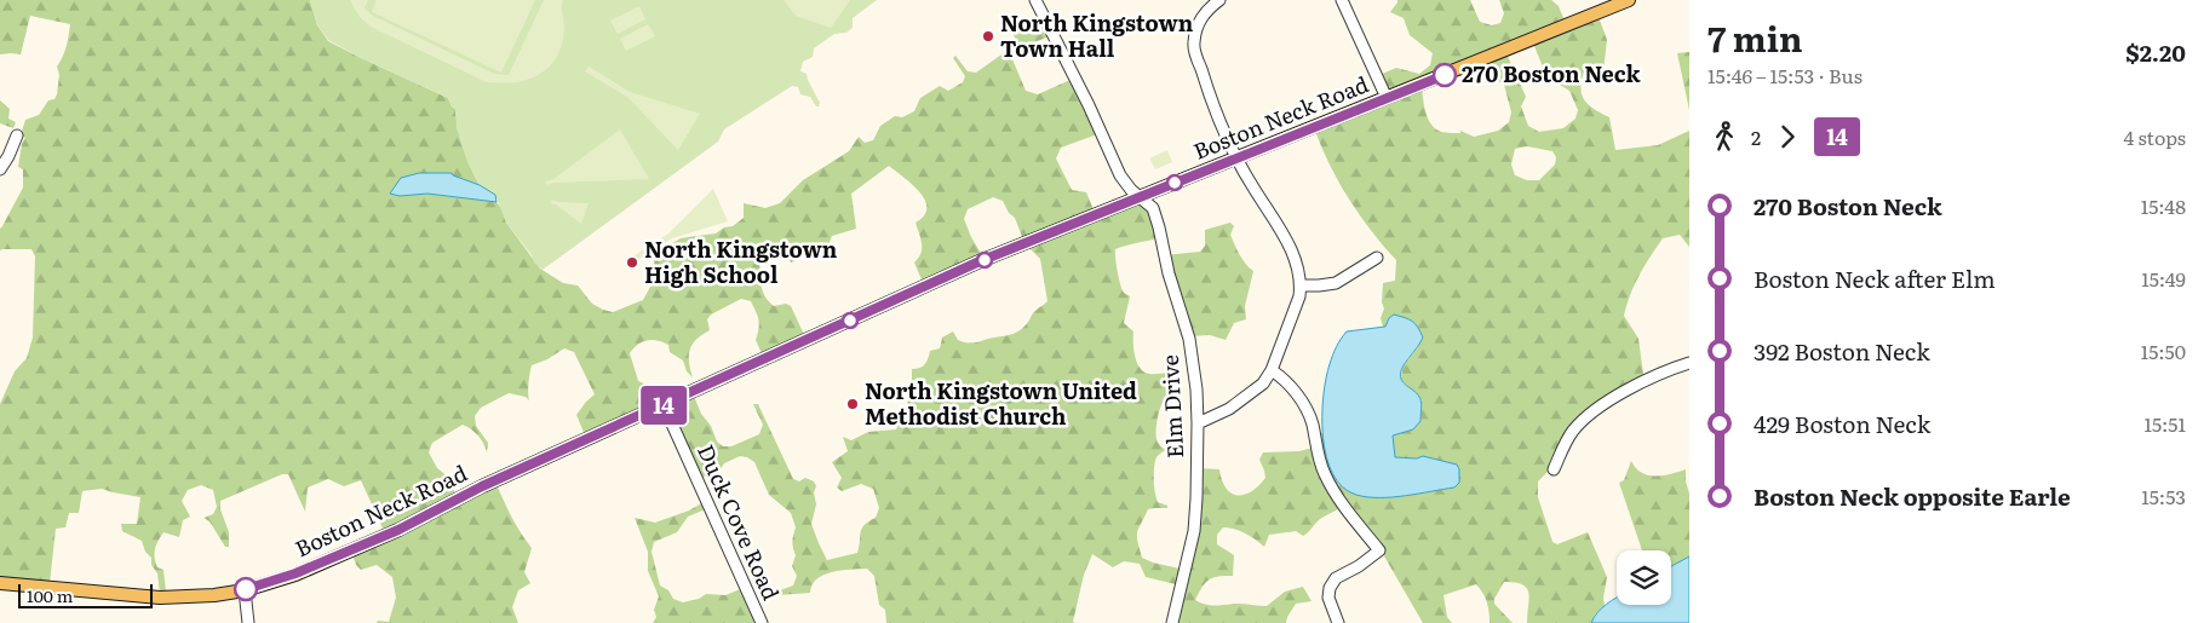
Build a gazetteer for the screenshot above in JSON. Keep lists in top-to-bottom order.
{
  "streets": {
    "main road": ["Boston Neck Road"],
    "street": ["Elm Drive", "Duck Cove Road"]
  },
  "crossings": [
    ["Boston Neck Road", "Elm Drive"],
    ["Boston Neck Road", "Duck Cove Road"]
  ],
  "places": [
    "North Kingstown Town Hall",
    "270 Boston Neck",
    "North Kingstown High School",
    "North Kingstown United Methodist Church"
  ],
  "lines": ["bus line 14"],
  "scale_bar": "100 m",
  "page": {
    "on_map": "14",
    "heading": ["7 min", "15:46 – 15:53 · Bus", "$2.20"],
    "legs": ["2", "14", "4 stops"],
    "list": [
      {
        "name": "270 Boston Neck",
        "value": "15:48"
      },
      {
        "name": "Boston Neck after Elm",
        "value": "15:49"
      },
      {
        "name": "392 Boston Neck",
        "value": "15:50"
      },
      {
        "name": "429 Boston Neck",
        "value": "15:51"
      },
      {
        "name": "Boston Neck opposite Earle",
        "value": "15:53"
      }
    ],
    "scale": "100 m"
  }
}
